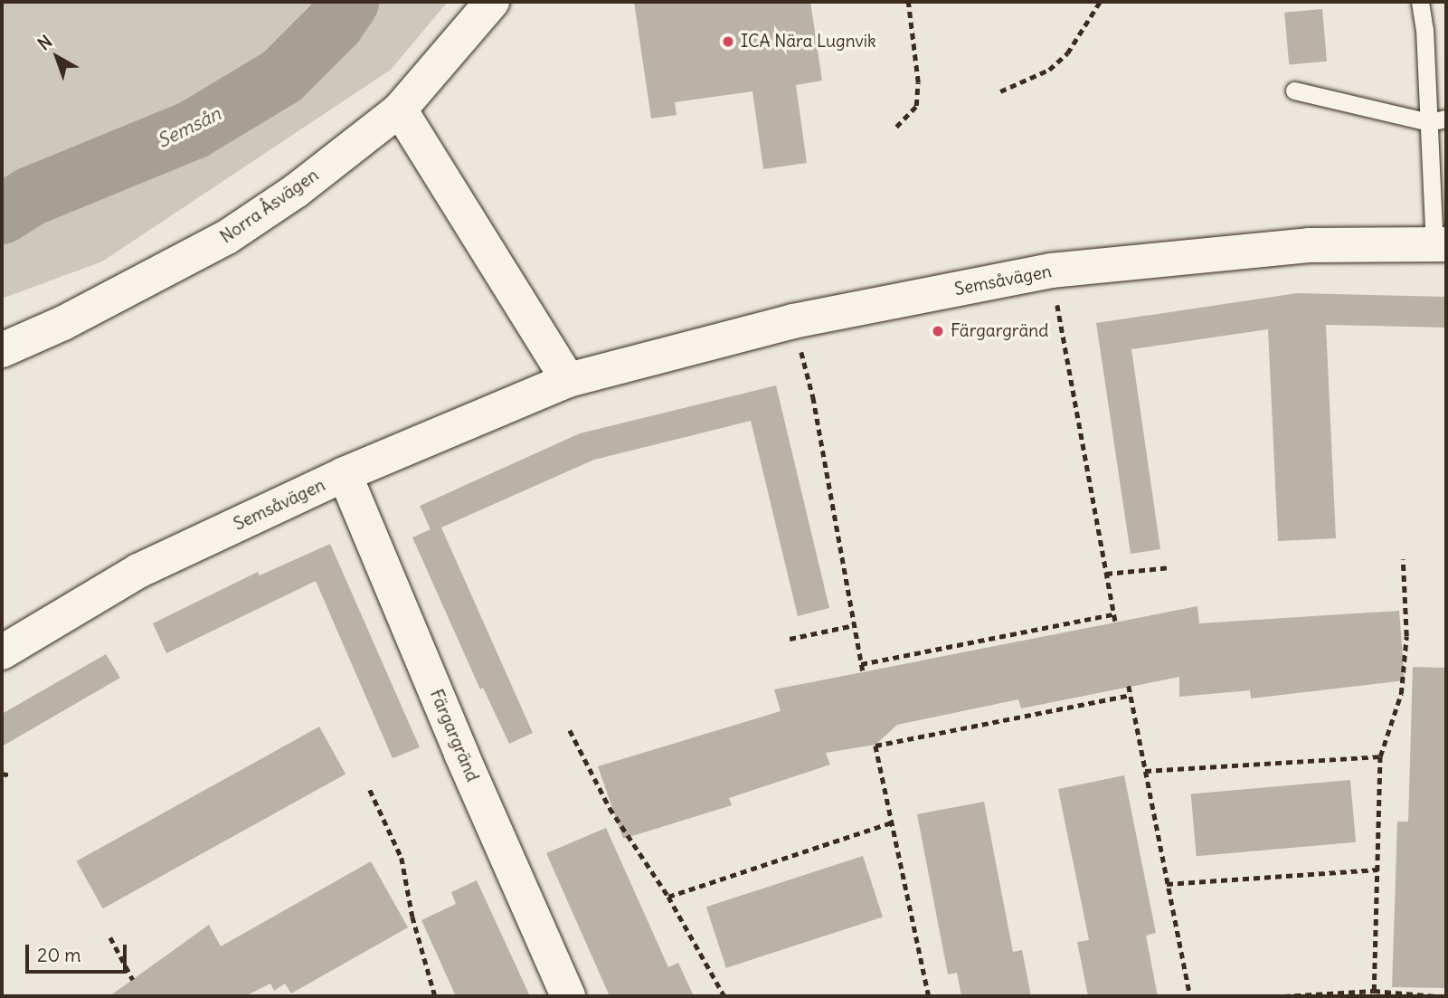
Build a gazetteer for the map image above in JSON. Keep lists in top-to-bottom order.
{
  "streets": {
    "street": ["Norra Åsvägen", "Semsåvägen", "Färgargränd"]
  },
  "crossings": [
    ["Semsåvägen", "Färgargränd"]
  ],
  "water": ["Semsån"],
  "places": ["ICA Nära Lugnvik", "Färgargränd"],
  "scale_bar": "20 m",
  "north": "top left"
}
